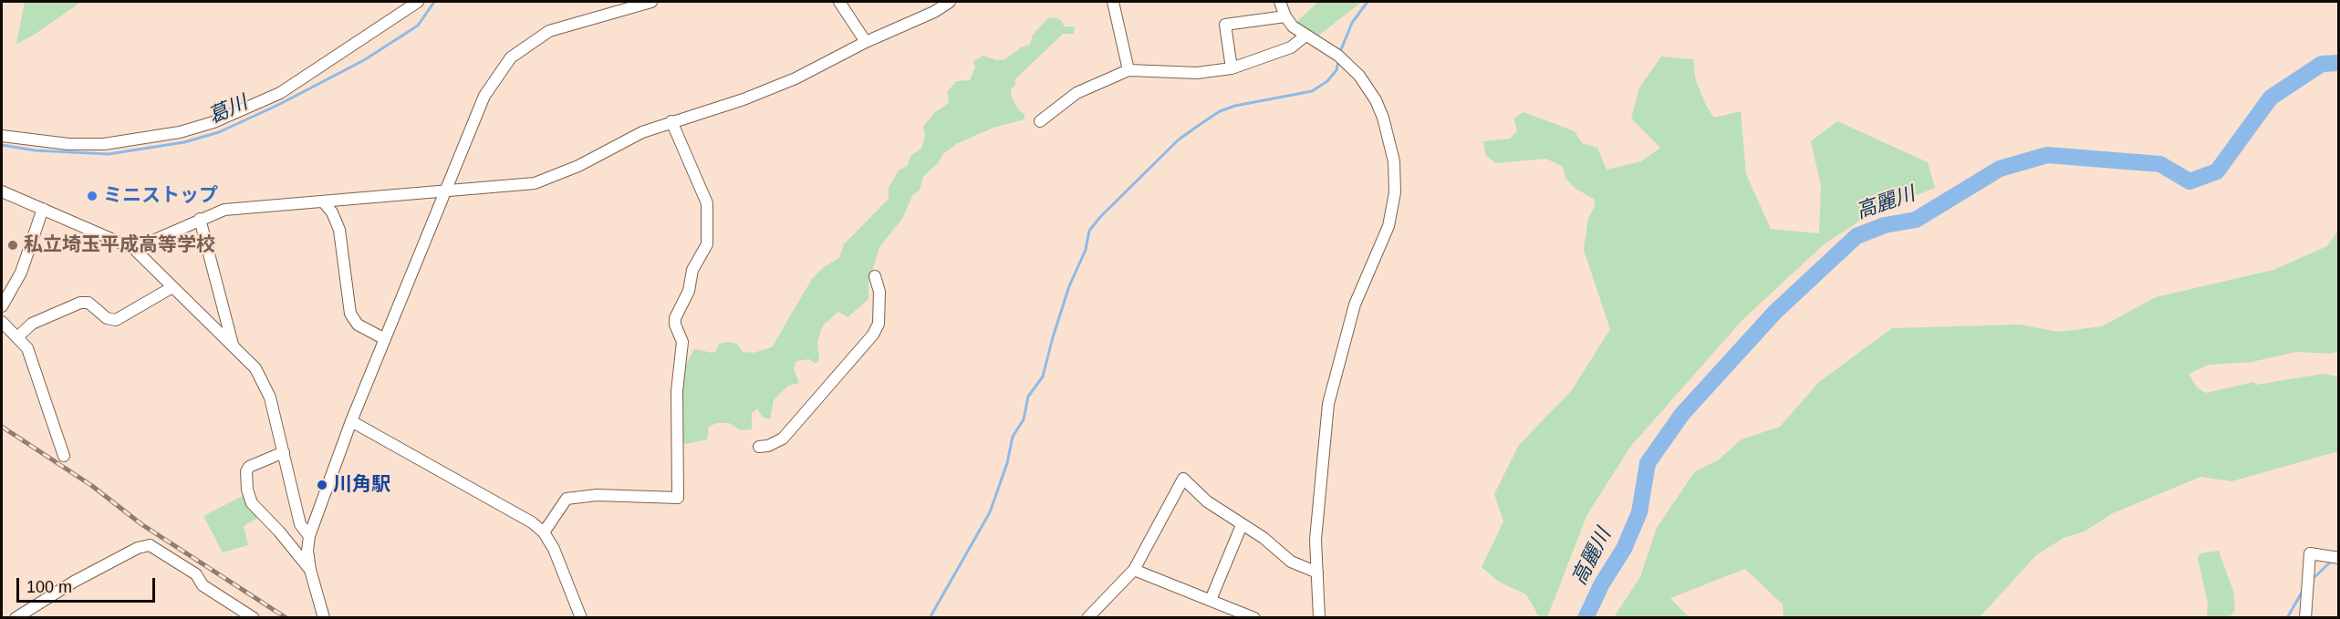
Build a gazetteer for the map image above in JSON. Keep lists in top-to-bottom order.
{
  "water": ["葛川", "高麗川"],
  "places": ["ミニストップ", "私立埼玉平成高等学校", "川角駅"],
  "scale_bar": "100 m"
}
